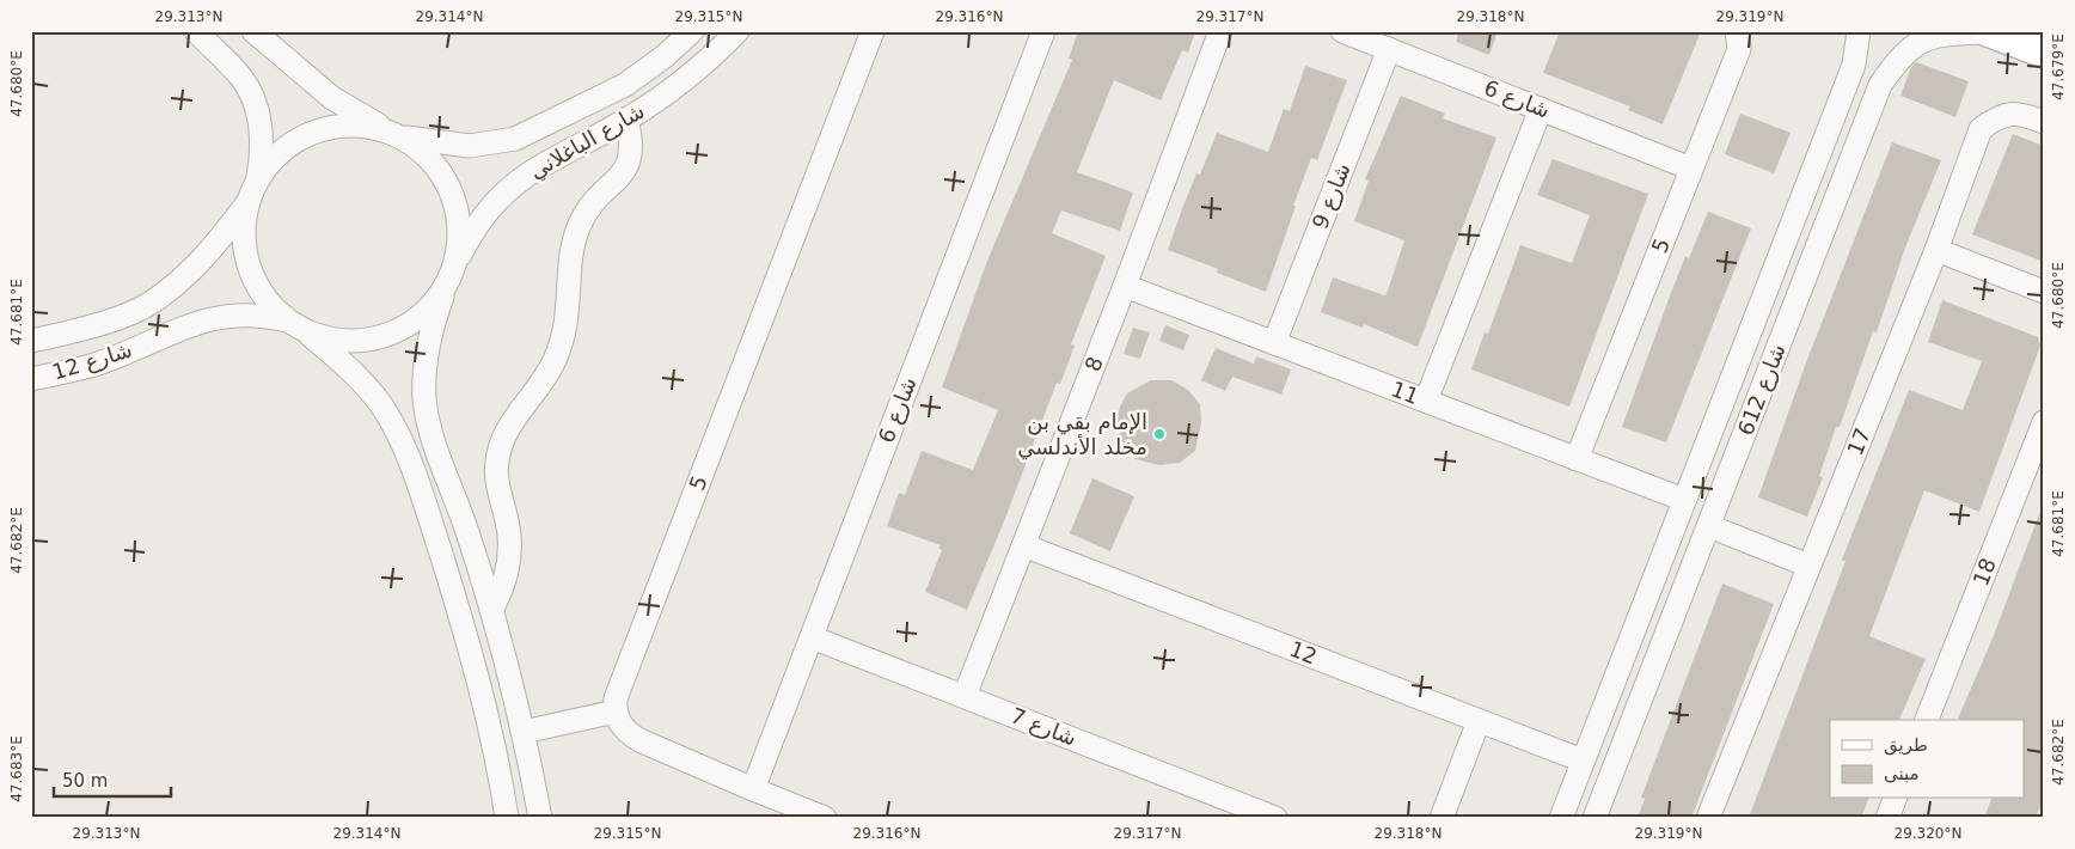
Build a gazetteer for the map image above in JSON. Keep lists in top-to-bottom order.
{
  "streets": {
    "street": [
      "شارع 6",
      "شارع الباغلاني",
      "شارع 9",
      "5",
      "شارع 12",
      "8",
      "شارع 612",
      "11",
      "17",
      "18",
      "12",
      "شارع 7"
    ]
  },
  "crossings": [
    ["شارع 6", "شارع 9"],
    ["شارع 6", "5"],
    ["شارع 6", "شارع 7"],
    ["شارع الباغلاني", "شارع 12"],
    ["شارع 9", "11"],
    ["5", "11"],
    ["8", "11"],
    ["8", "12"],
    ["8", "شارع 7"],
    ["شارع 612", "11"],
    ["شارع 612", "12"]
  ],
  "places": ["الإمام بقي بن مخلد الأندلسي"],
  "legend": ["طريق", "مبنى"],
  "scale_bar": "50 m",
  "coordinates": [
    "29.313°N",
    "29.314°N",
    "29.315°N",
    "29.316°N",
    "29.317°N",
    "29.318°N",
    "29.319°N",
    "47.679°E",
    "47.680°E",
    "47.681°E",
    "47.682°E",
    "47.683°E",
    "29.320°N"
  ]
}
